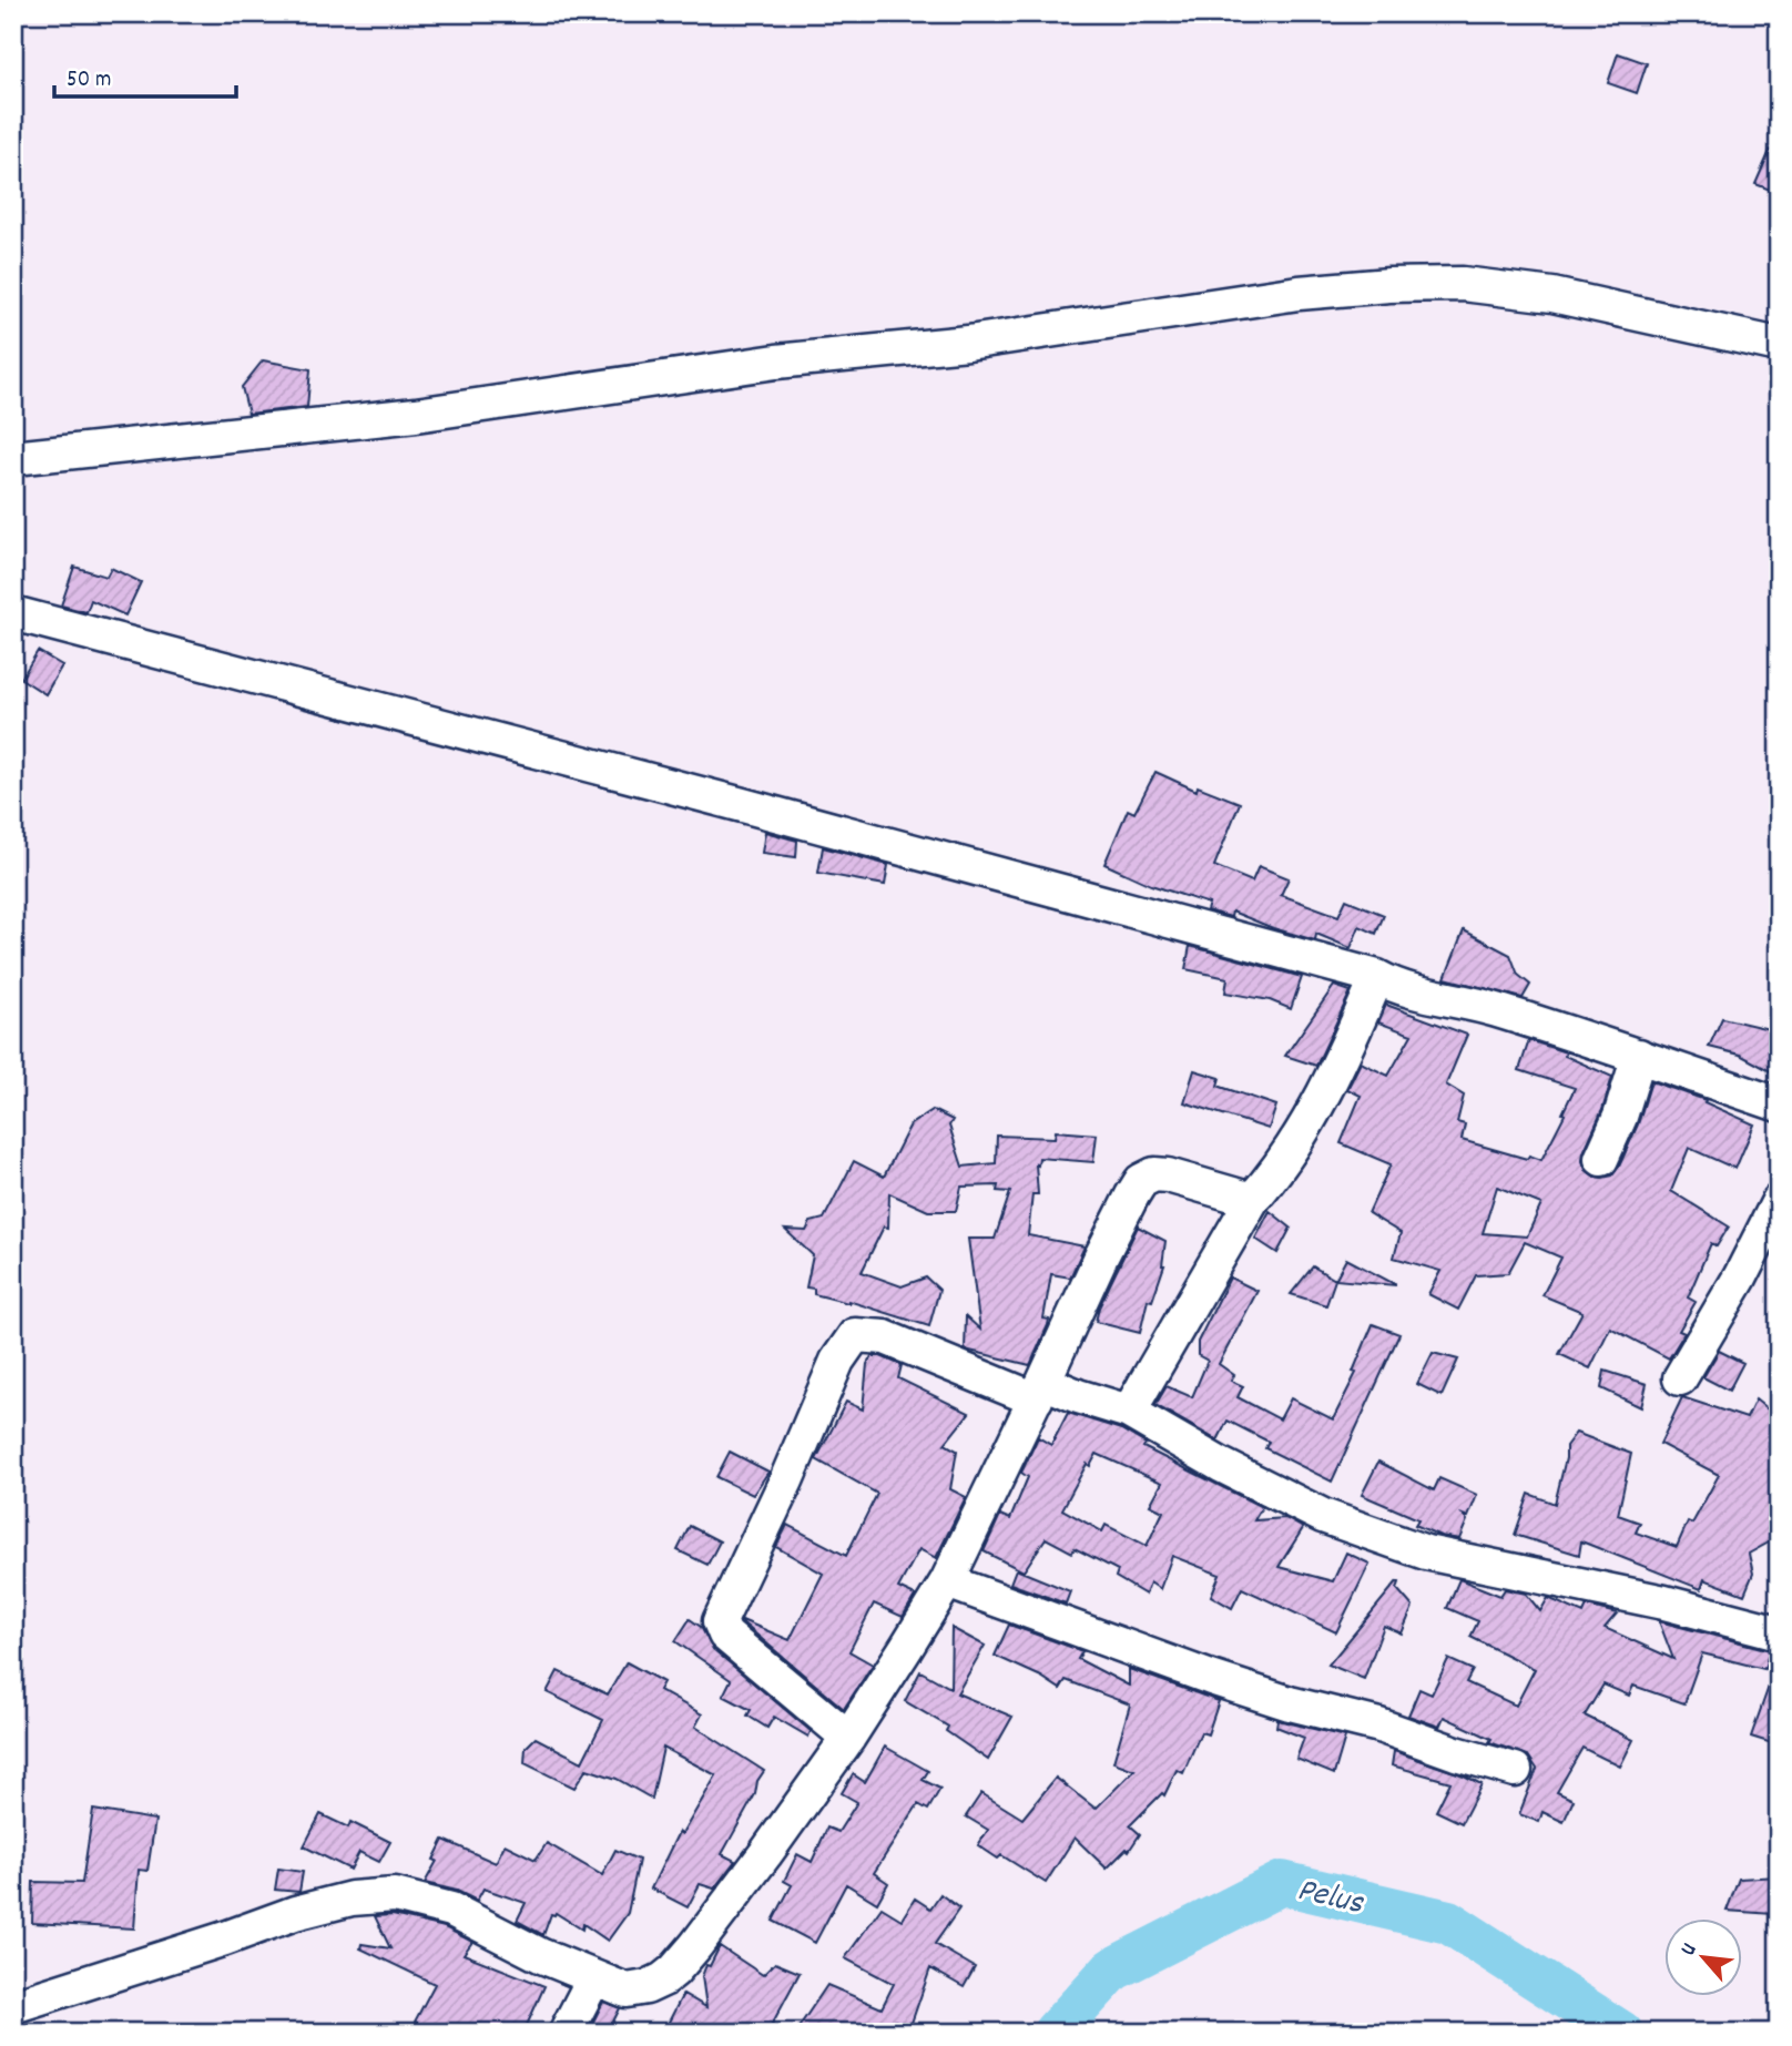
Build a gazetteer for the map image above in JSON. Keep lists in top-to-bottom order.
{
  "water": ["Pelus"],
  "scale_bar": "50 m",
  "north": "top left"
}
